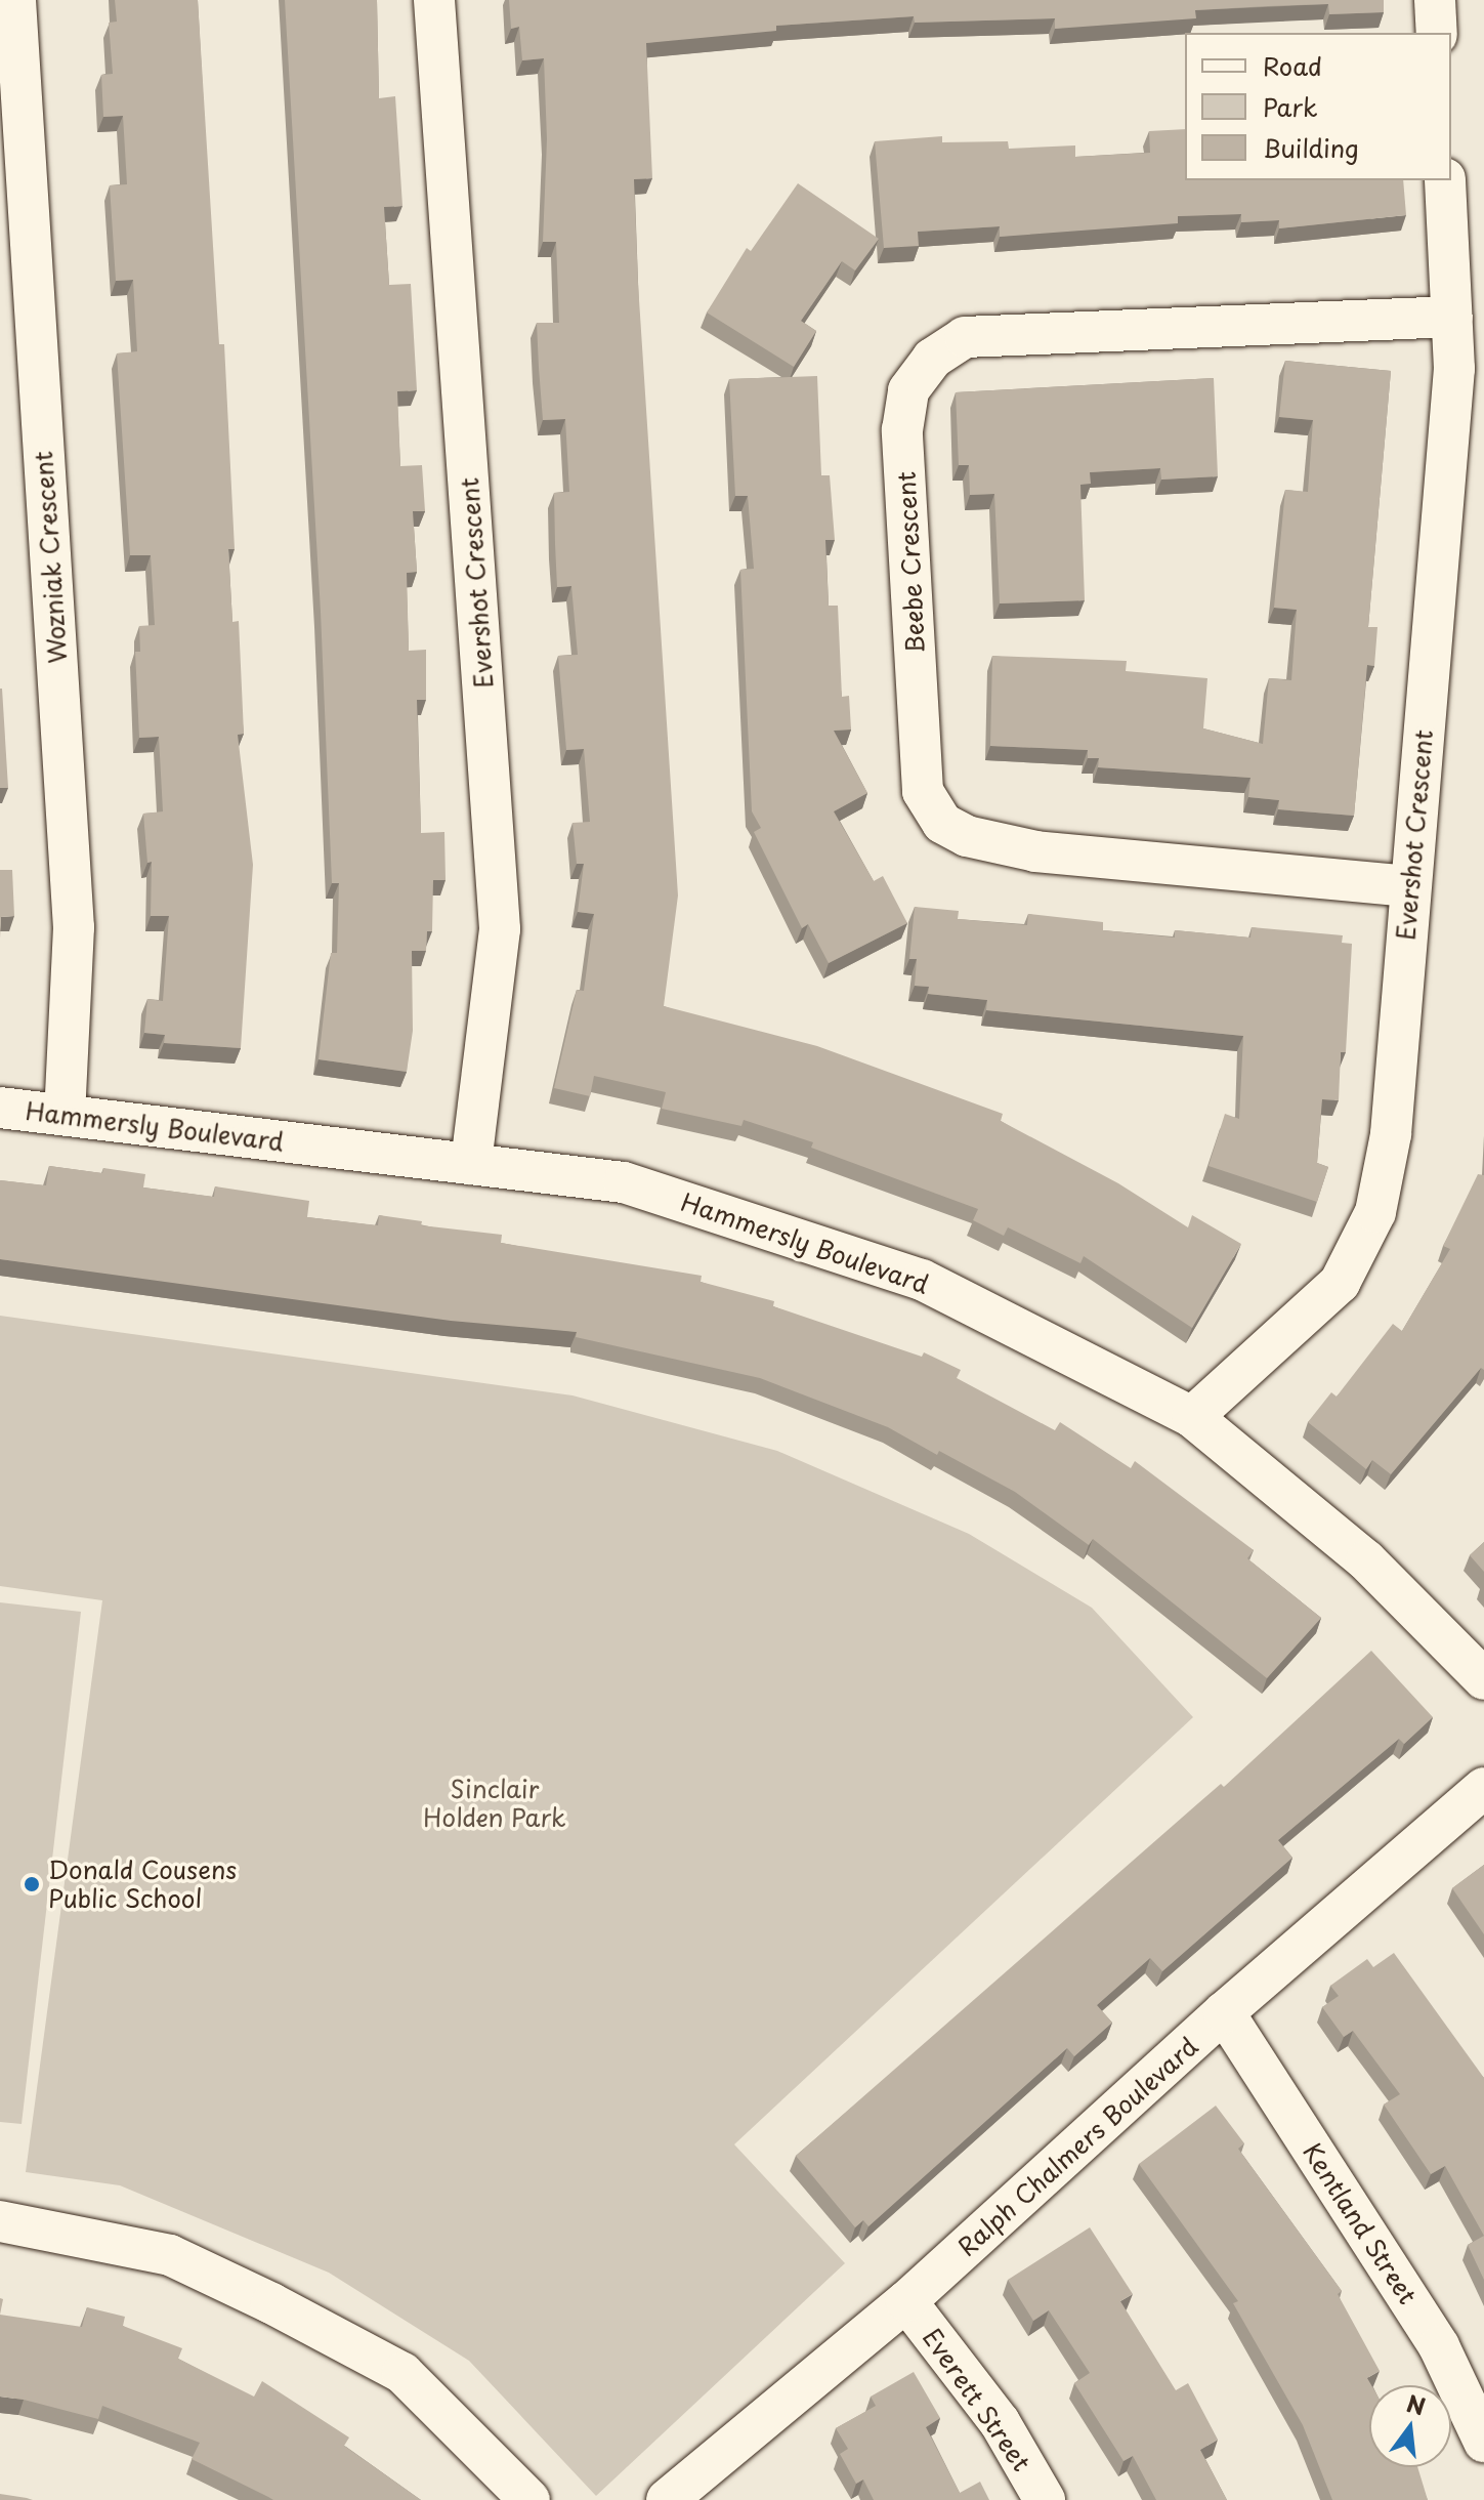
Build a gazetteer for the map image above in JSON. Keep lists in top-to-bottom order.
{
  "streets": {
    "street": [
      "Wozniak Crescent",
      "Beebe Crescent",
      "Evershot Crescent",
      "Hammersly Boulevard",
      "Ralph Chalmers Boulevard",
      "Kentland Street",
      "Everett Street"
    ]
  },
  "crossings": [
    ["Wozniak Crescent", "Hammersly Boulevard"],
    ["Beebe Crescent", "Evershot Crescent"],
    ["Evershot Crescent", "Hammersly Boulevard"],
    ["Ralph Chalmers Boulevard", "Kentland Street"],
    ["Ralph Chalmers Boulevard", "Everett Street"]
  ],
  "parks": ["Sinclair Holden Park"],
  "places": ["Donald Cousens Public School"],
  "legend": ["Road", "Park", "Building"],
  "north": "top"
}
